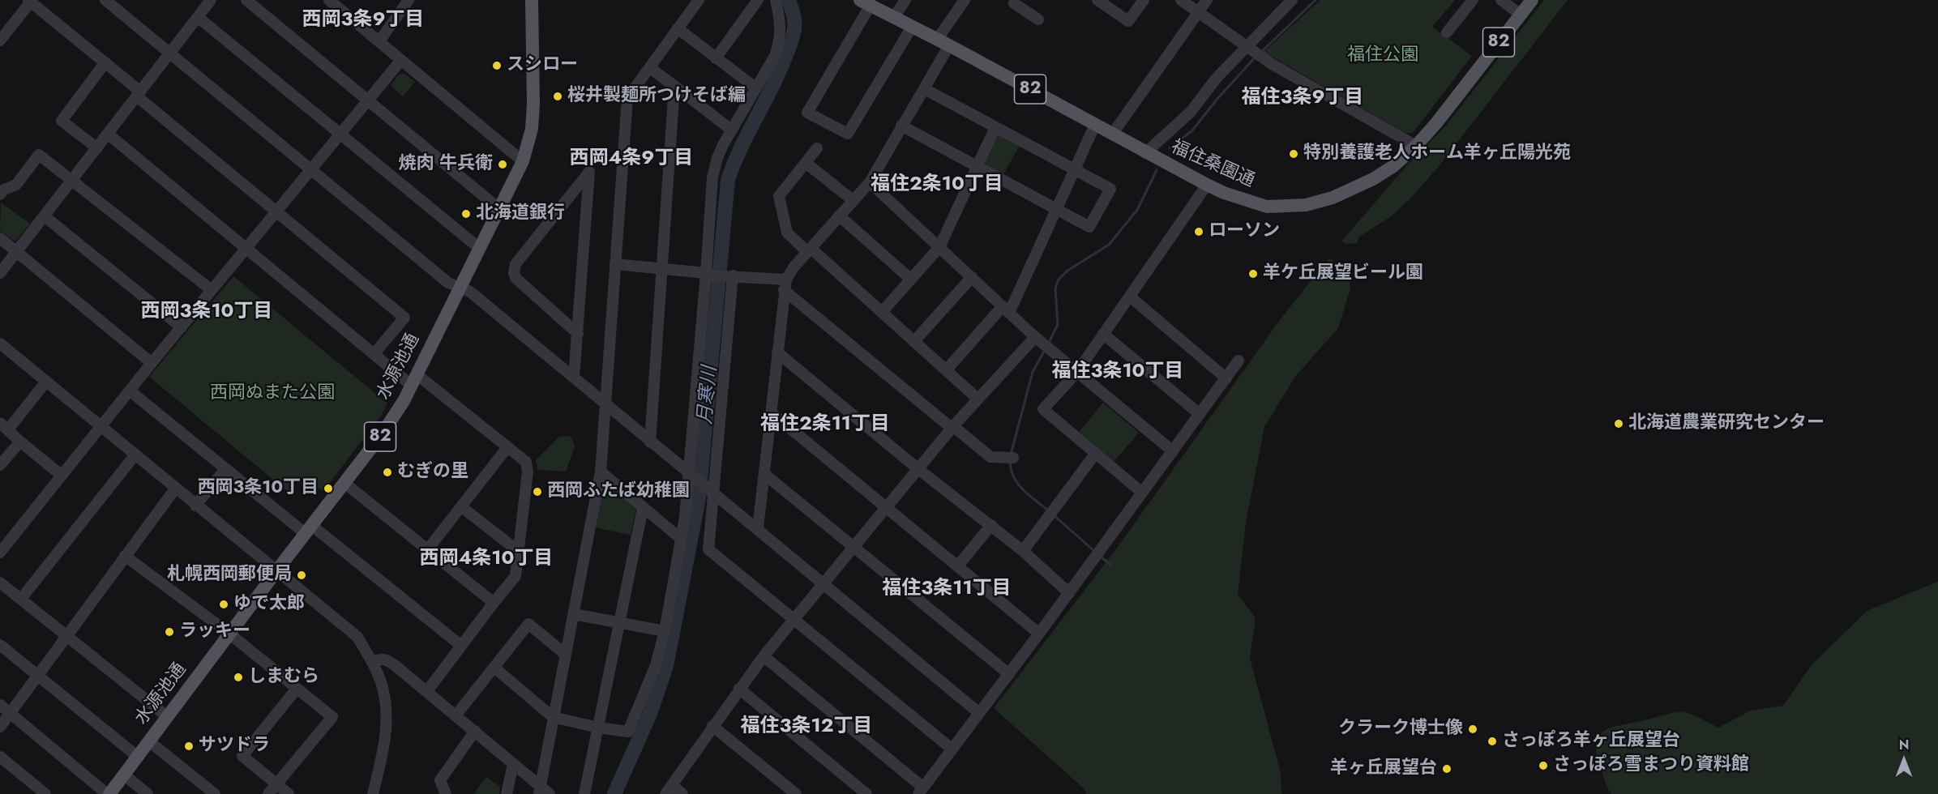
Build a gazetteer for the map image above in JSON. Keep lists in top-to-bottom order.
{
  "streets": {
    "main road": ["82", "福住桑園通", "水源池通"]
  },
  "districts": [
    "西岡3条9丁目",
    "福住3条9丁目",
    "西岡4条9丁目",
    "福住2条10丁目",
    "西岡3条10丁目",
    "福住3条10丁目",
    "福住2条11丁目",
    "西岡4条10丁目",
    "福住3条11丁目",
    "福住3条12丁目"
  ],
  "water": ["月寒川"],
  "parks": ["福住公園", "西岡ぬまた公園"],
  "places": [
    "スシロー",
    "桜井製麺所つけそば編",
    "特別養護老人ホーム羊ヶ丘陽光苑",
    "焼肉 牛兵衛",
    "北海道銀行",
    "ローソン",
    "羊ケ丘展望ビール園",
    "北海道農業研究センター",
    "むぎの里",
    "西岡3条10丁目",
    "西岡ふたば幼稚園",
    "札幌西岡郵便局",
    "ゆで太郎",
    "ラッキー",
    "しまむら",
    "クラーク博士像",
    "さっぽろ羊ヶ丘展望台",
    "サツドラ",
    "さっぽろ雪まつり資料館",
    "羊ヶ丘展望台"
  ],
  "north": "top"
}
